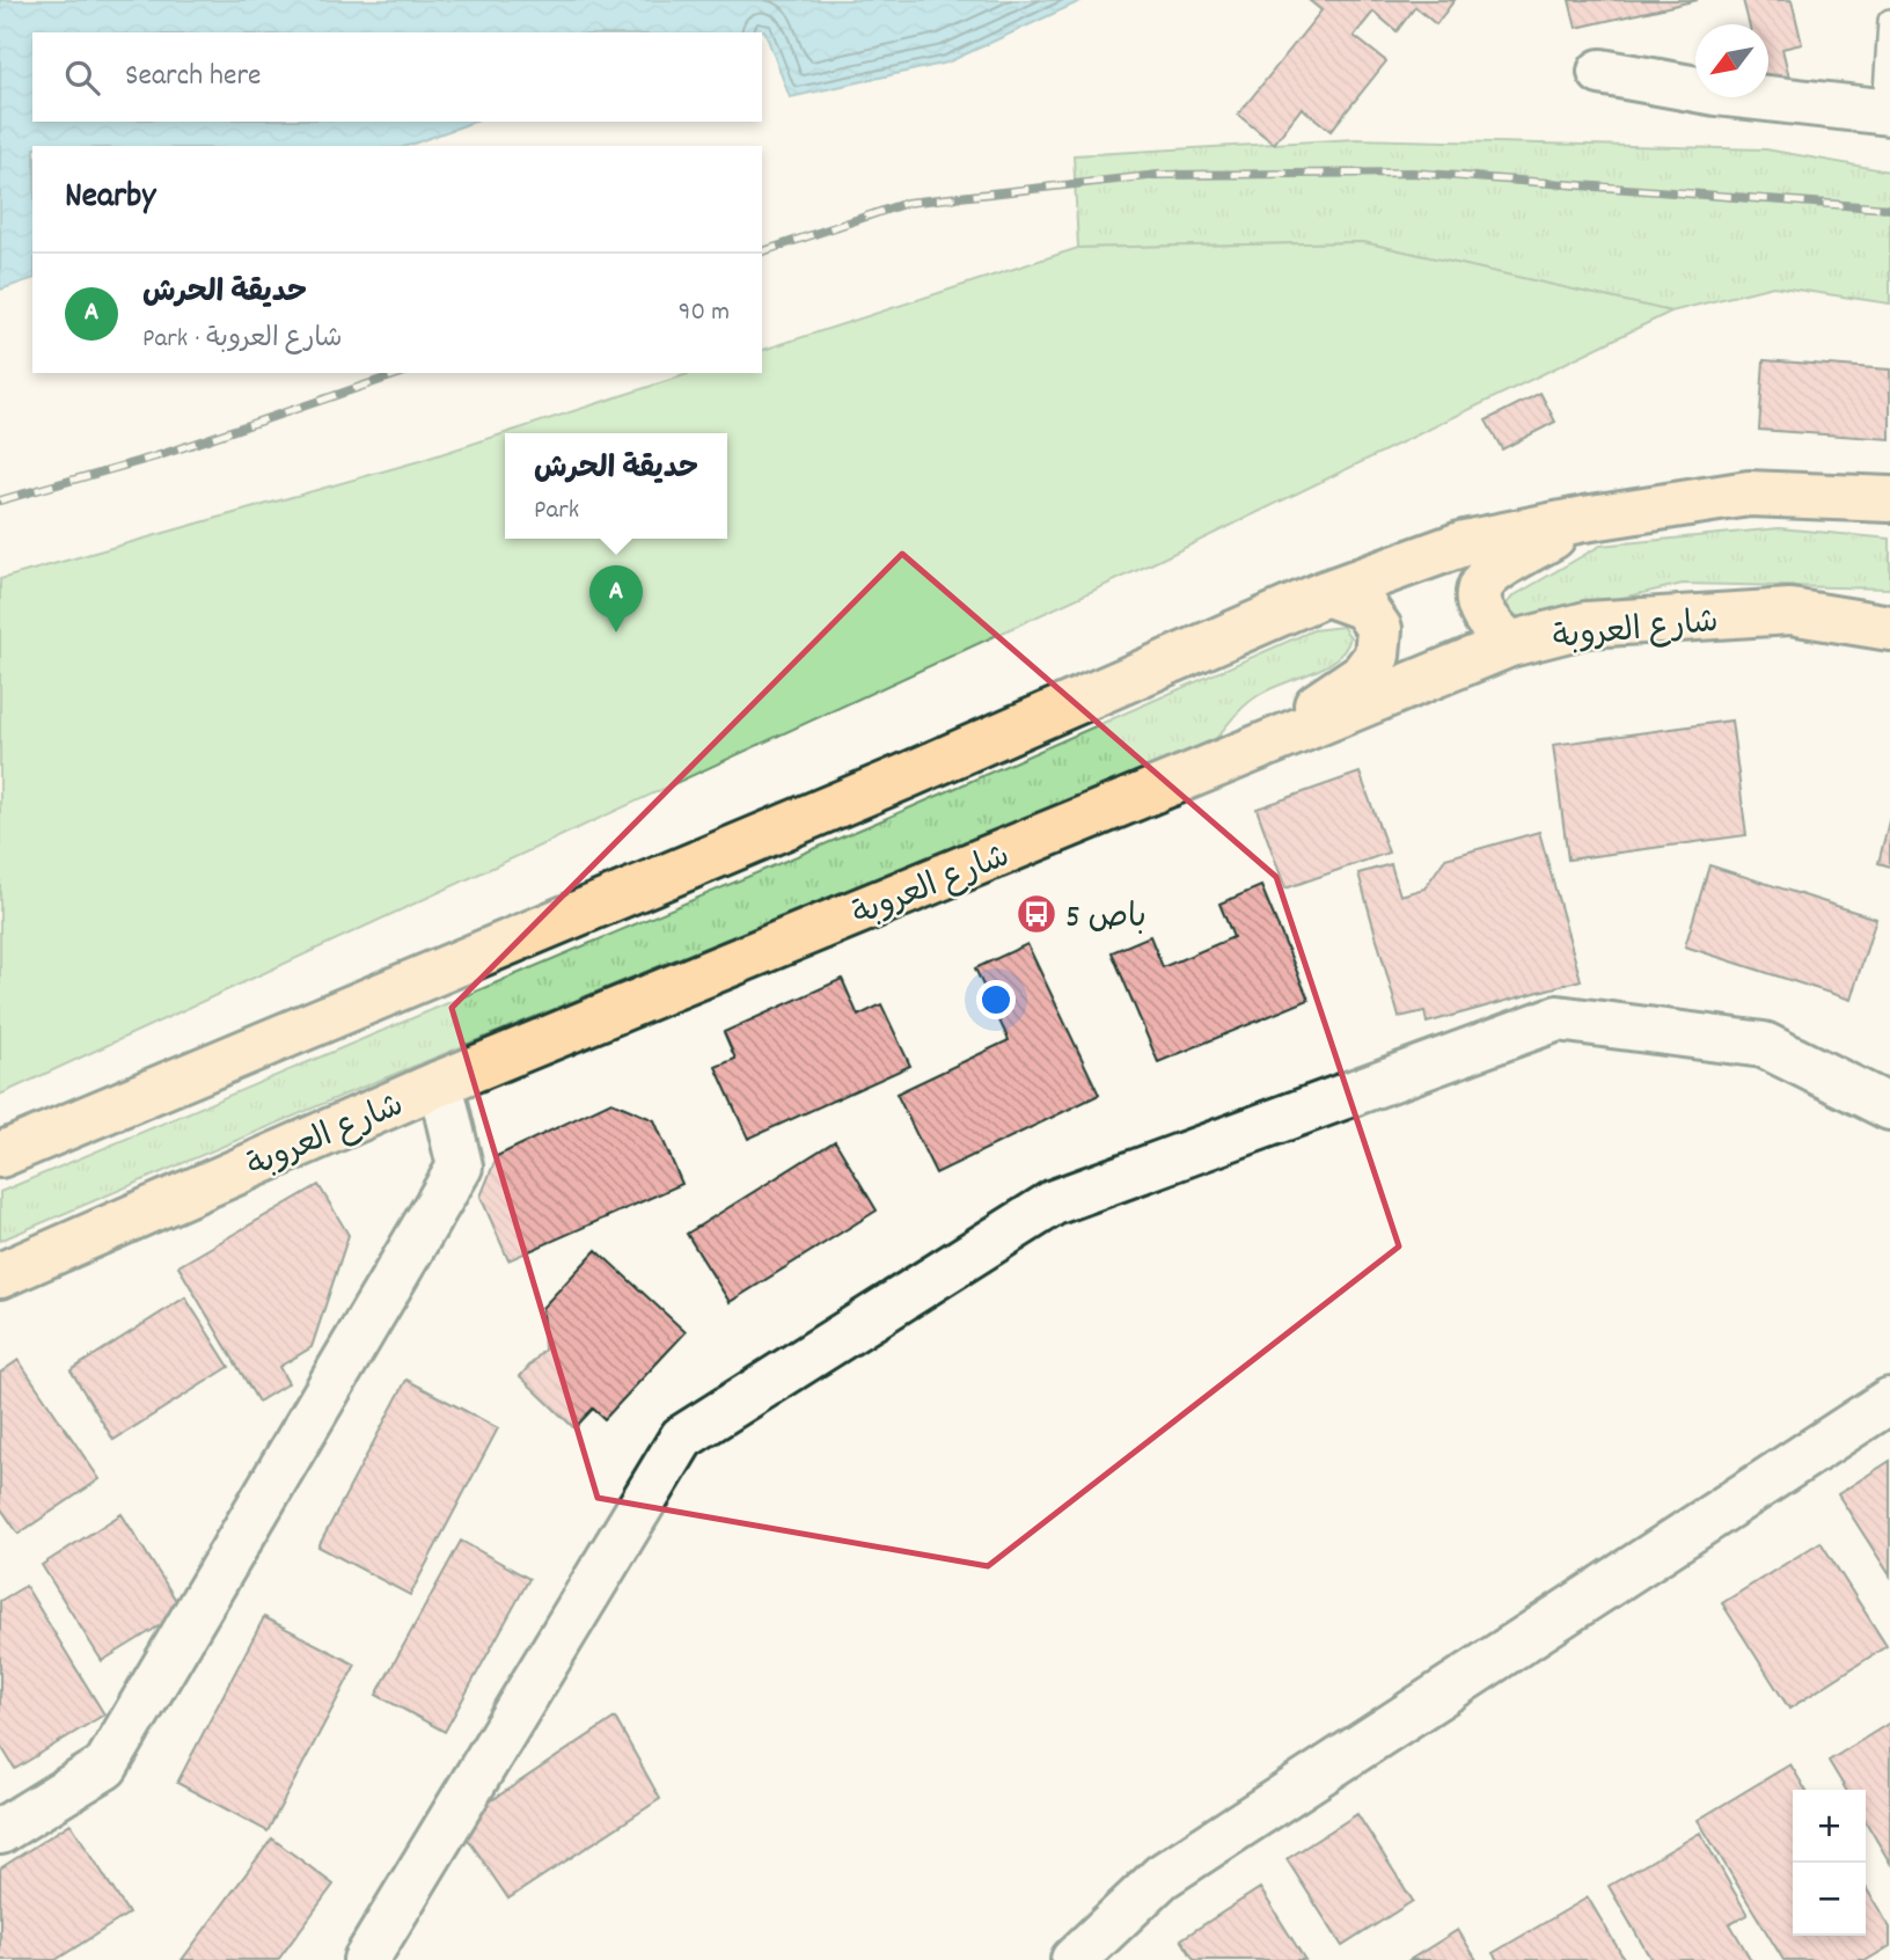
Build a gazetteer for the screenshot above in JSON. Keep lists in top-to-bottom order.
{
  "streets": {
    "main road": ["شارع العروبة"]
  },
  "places": {
    "bus stop": ["باص 5"]
  },
  "north": "bottom left",
  "page": {
    "search": "Search here",
    "heading": "Nearby",
    "list": [
      {
        "mark": "A",
        "name": "حديقة الحرش",
        "note": "Park · شارع العروبة",
        "value": "90 m"
      }
    ],
    "popup": ["حديقة الحرش", "Park"],
    "pins": "A",
    "map_buttons": ["+", "−"]
  }
}
